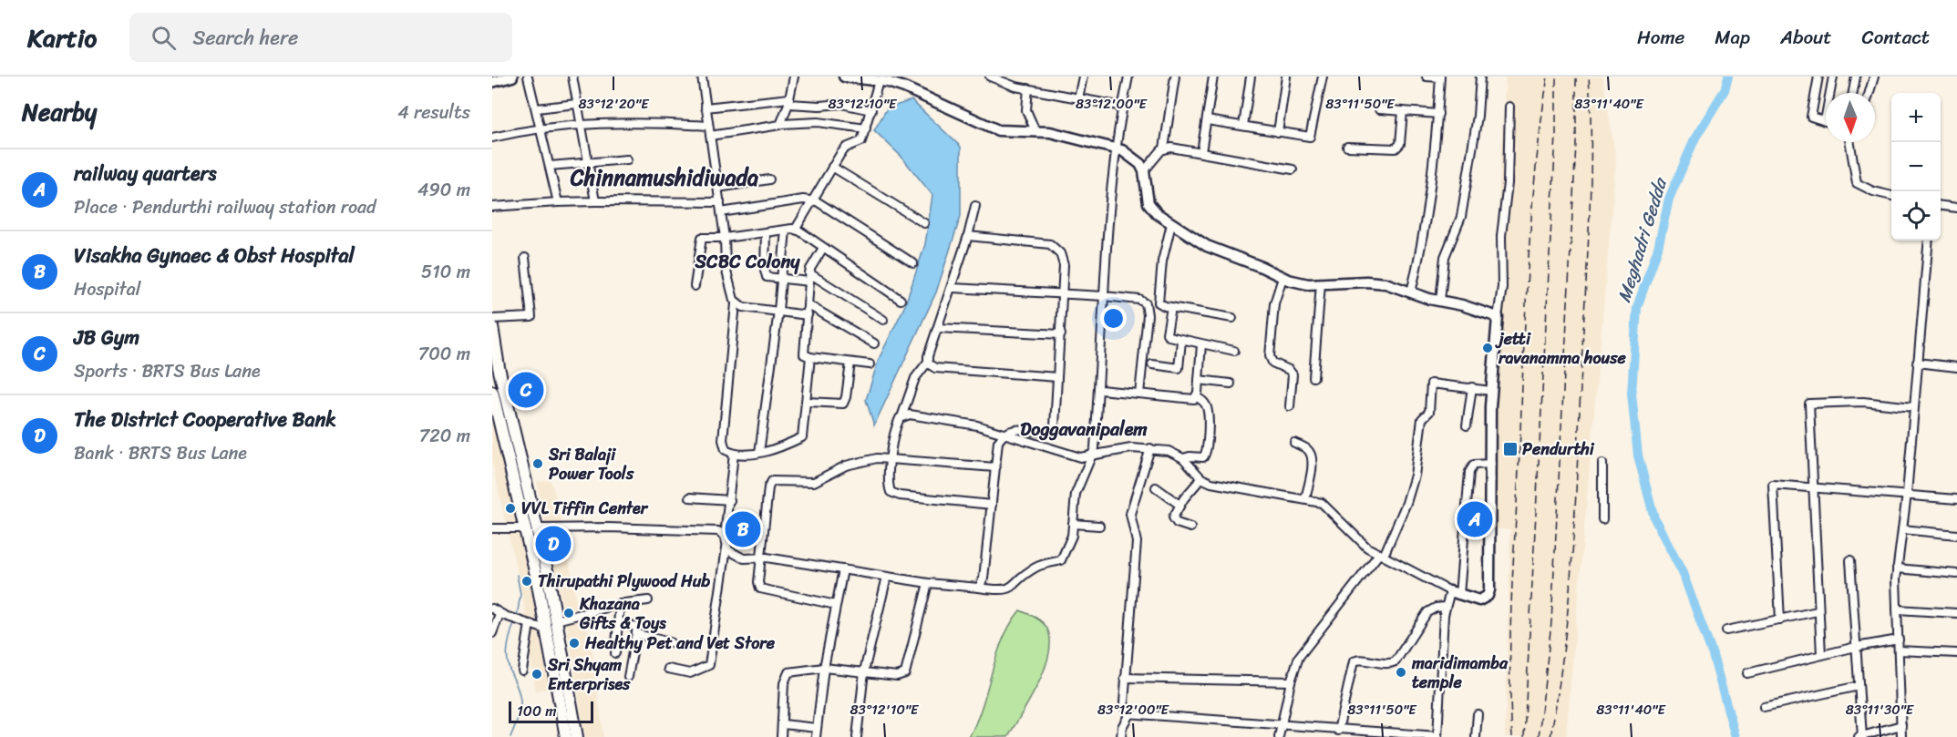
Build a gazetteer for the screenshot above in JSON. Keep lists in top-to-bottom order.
{
  "districts": ["Chinnamushidiwada", "SCBC Colony", "Doggavanipalem"],
  "water": ["Meghadri Gedda"],
  "places": {
    "other": [
      "jetti ravanamma house",
      "Sri Balaji Power Tools",
      "VVL Tiffin Center",
      "Thirupathi Plywood Hub",
      "Khazana Gifts & Toys",
      "Healthy Pet and Vet Store",
      "maridimamba temple",
      "Sri Shyam Enterprises"
    ],
    "transit": ["Pendurthi"]
  },
  "scale_bar": "100 m",
  "north": "bottom",
  "page": {
    "header": "Kartio",
    "search": "Search here",
    "nav": [
      "Home",
      "Map",
      "About",
      "Contact"
    ],
    "heading": ["Nearby", "4 results"],
    "map_buttons": ["+", "−"],
    "list": [
      {
        "mark": "A",
        "name": "railway quarters",
        "note": "Place · Pendurthi railway station road",
        "value": "490 m"
      },
      {
        "mark": "B",
        "name": "Visakha Gynaec & Obst Hospital",
        "note": "Hospital",
        "value": "510 m"
      },
      {
        "mark": "C",
        "name": "JB Gym",
        "note": "Sports · BRTS Bus Lane",
        "value": "700 m"
      },
      {
        "mark": "D",
        "name": "The District Cooperative Bank",
        "note": "Bank · BRTS Bus Lane",
        "value": "720 m"
      }
    ],
    "pins": [
      "C",
      "A",
      "B",
      "D"
    ],
    "scale": "100 m"
  },
  "coordinates": [
    "83°12'20\"E",
    "83°12'10\"E",
    "83°12'00\"E",
    "83°11'50\"E",
    "83°11'40\"E",
    "83°11'30\"E"
  ]
}
